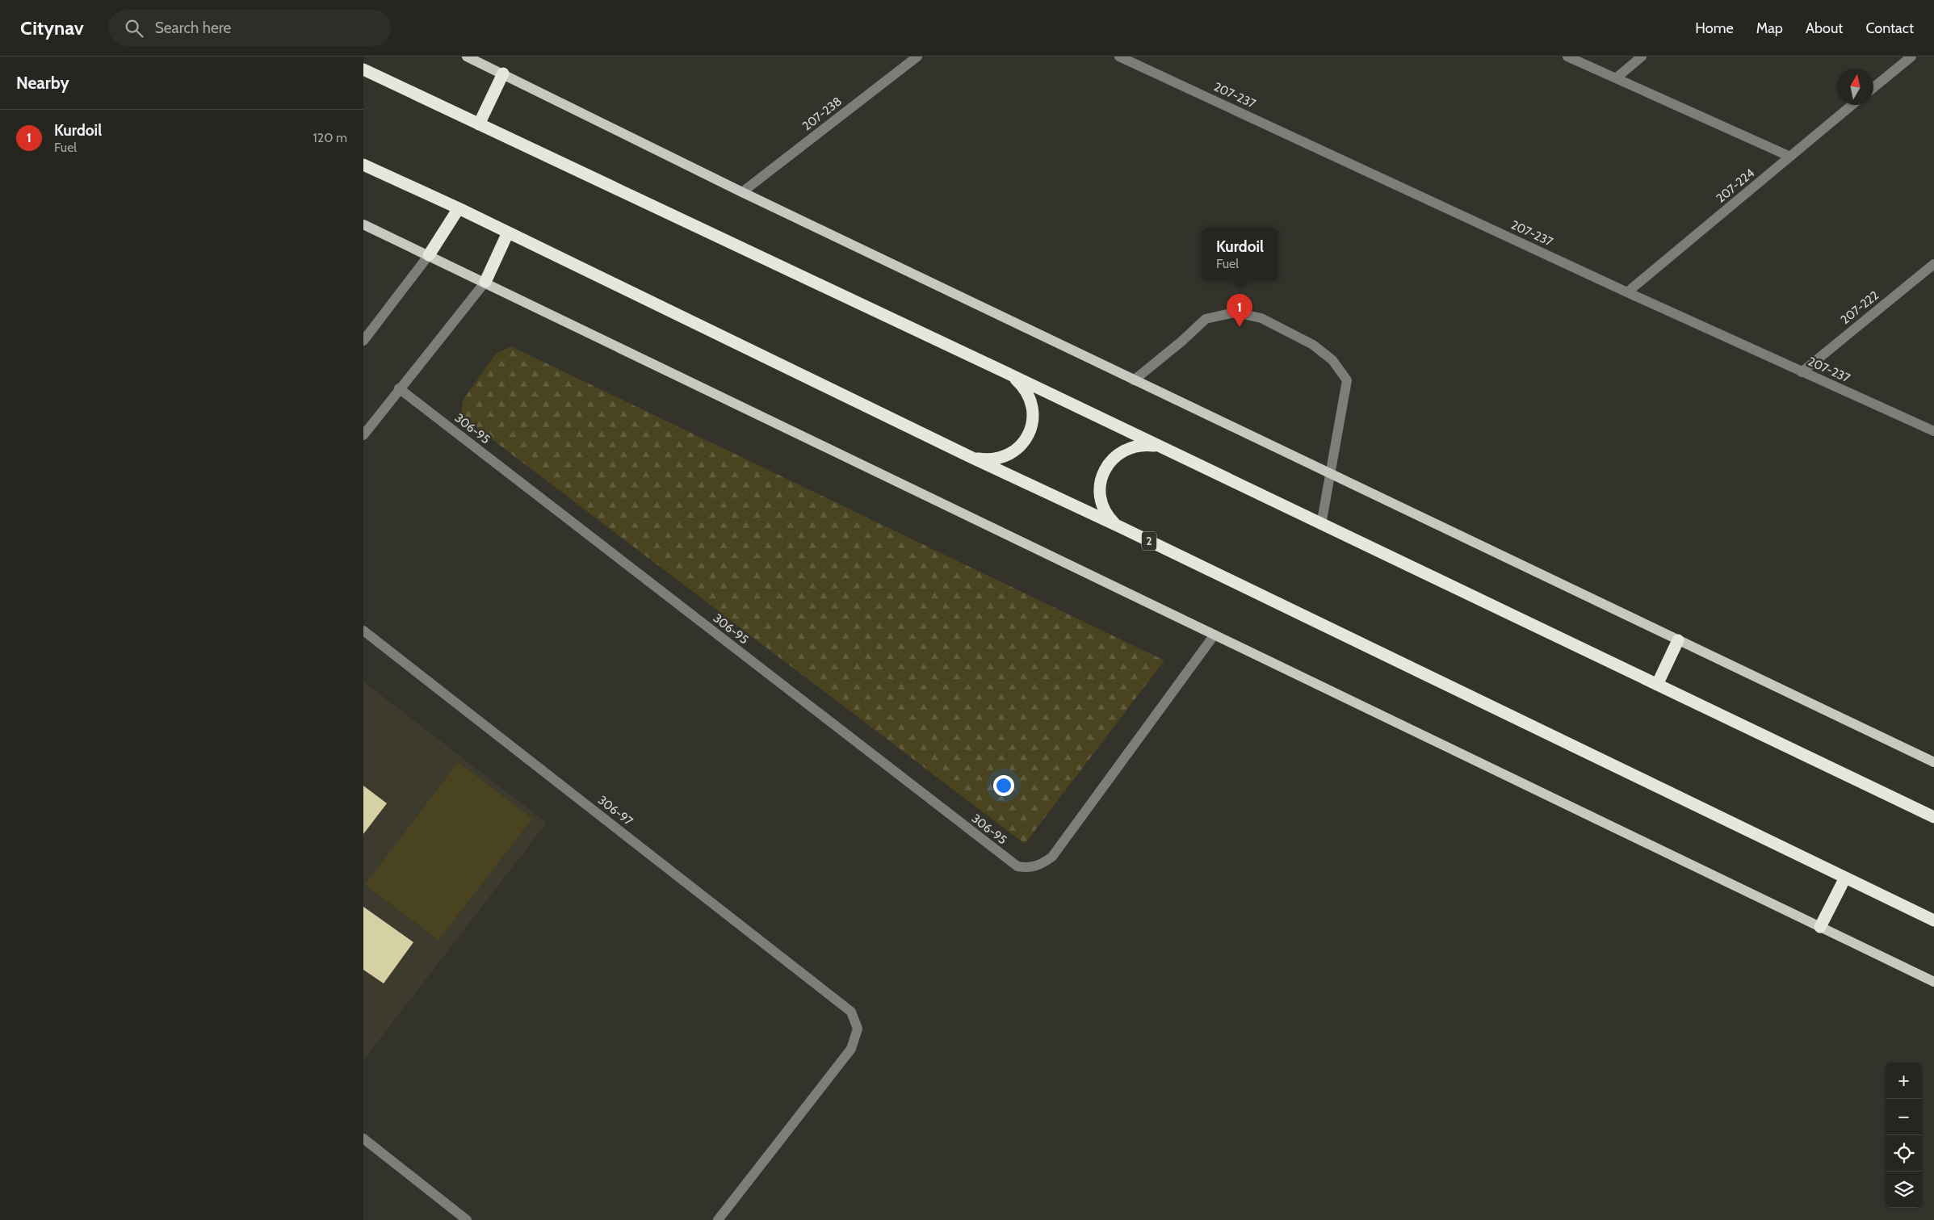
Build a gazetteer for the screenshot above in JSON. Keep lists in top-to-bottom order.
{
  "streets": {
    "highway": ["2"],
    "street": [
      "207-237",
      "207-238",
      "207-224",
      "207-222",
      "306-95",
      "306-97"
    ]
  },
  "crossings": [
    ["207-237", "207-224"],
    ["207-237", "207-222"]
  ],
  "north": "top",
  "page": {
    "header": "Citynav",
    "search": "Search here",
    "nav": [
      "Home",
      "Map",
      "About",
      "Contact"
    ],
    "heading": "Nearby",
    "list": [
      {
        "mark": "1",
        "name": "Kurdoil",
        "note": "Fuel",
        "value": "120 m"
      }
    ],
    "popup": ["Kurdoil", "Fuel"],
    "pins": "1",
    "map_buttons": ["+", "−"]
  }
}
